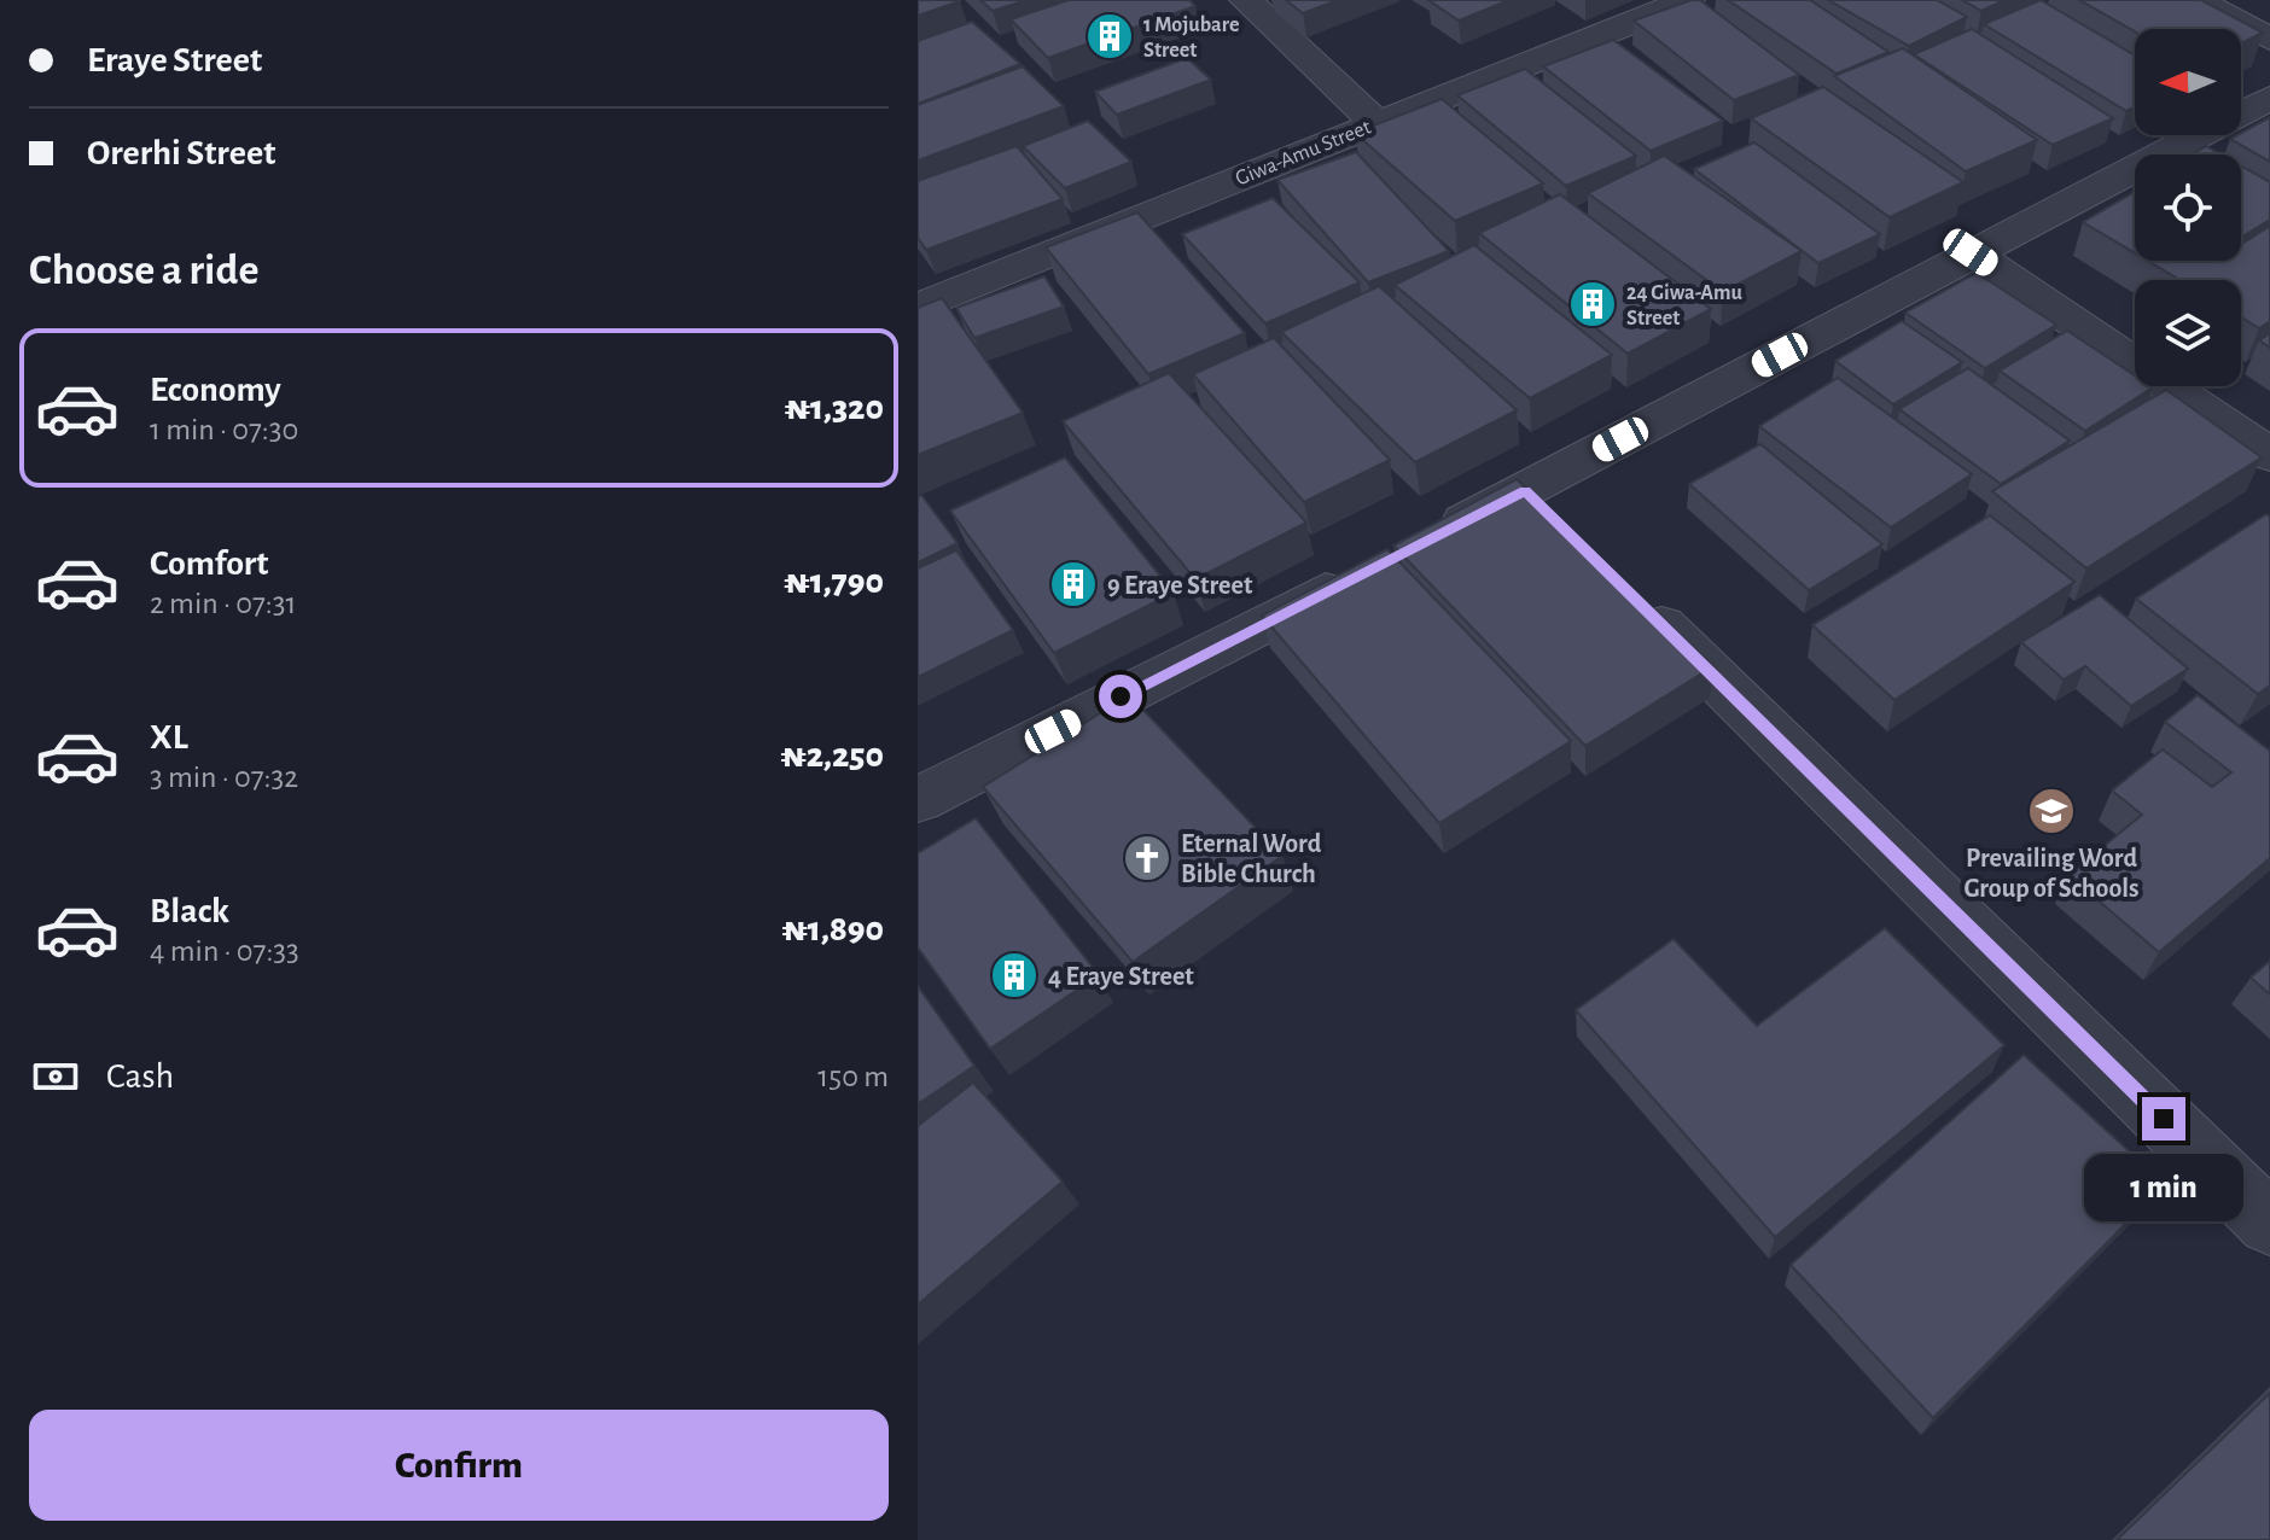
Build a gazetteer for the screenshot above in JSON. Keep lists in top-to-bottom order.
{
  "streets": {
    "street": ["Giwa-Amu Street"]
  },
  "places": {
    "building": [
      "1 Mojubare Street",
      "24 Giwa-Amu Street",
      "9 Eraye Street",
      "4 Eraye Street"
    ],
    "school or university": ["Prevailing Word Group of Schools"],
    "church": ["Eternal Word Bible Church"]
  },
  "north": "left",
  "page": {
    "banner": ["Eraye Street", "Orerhi Street"],
    "heading": "Choose a ride",
    "list": [
      {
        "name": "Economy",
        "note": "1 min · 07:30",
        "value": "₦1,320"
      },
      {
        "name": "Comfort",
        "note": "2 min · 07:31",
        "value": "₦1,790"
      },
      {
        "name": "XL",
        "note": "3 min · 07:32",
        "value": "₦2,250"
      },
      {
        "name": "Black",
        "note": "4 min · 07:33",
        "value": "₦1,890"
      }
    ],
    "pay": ["Cash", "150 m"],
    "bubble": "1 min",
    "buttons": "Confirm"
  }
}
